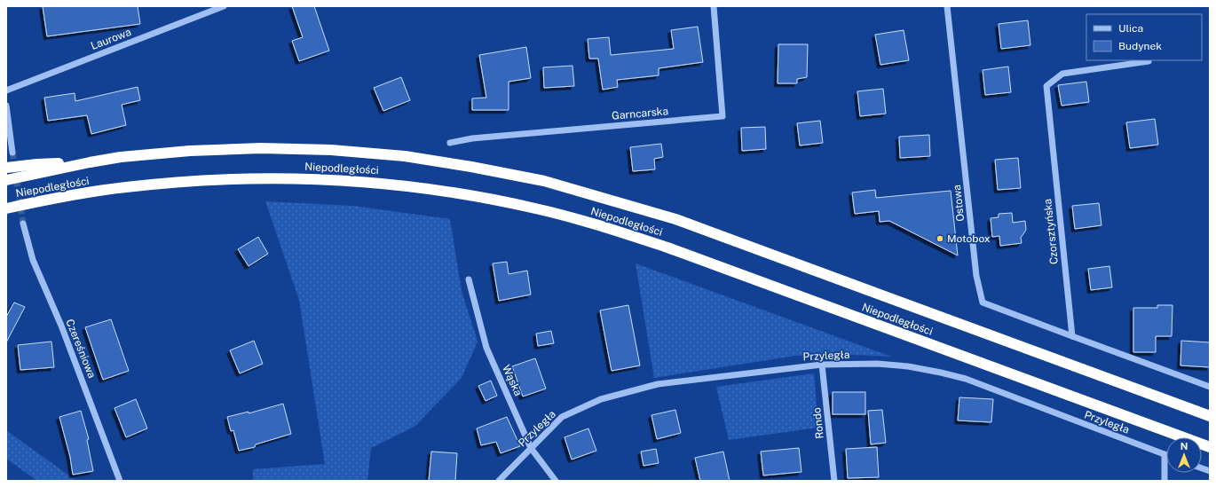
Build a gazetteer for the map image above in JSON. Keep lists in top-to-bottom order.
{
  "streets": {
    "highway": ["Niepodległości"],
    "street": [
      "Laurowa",
      "Garncarska",
      "Ostowa",
      "Czorsztyńska",
      "Czereśniowa",
      "Przyległa",
      "Wąska",
      "Rondo"
    ]
  },
  "crossings": [
    ["Ostowa", "Czorsztyńska"],
    ["Przyległa", "Wąska"],
    ["Przyległa", "Rondo"]
  ],
  "places": ["Motobox"],
  "legend": ["Ulica", "Budynek"],
  "north": "top"
}
